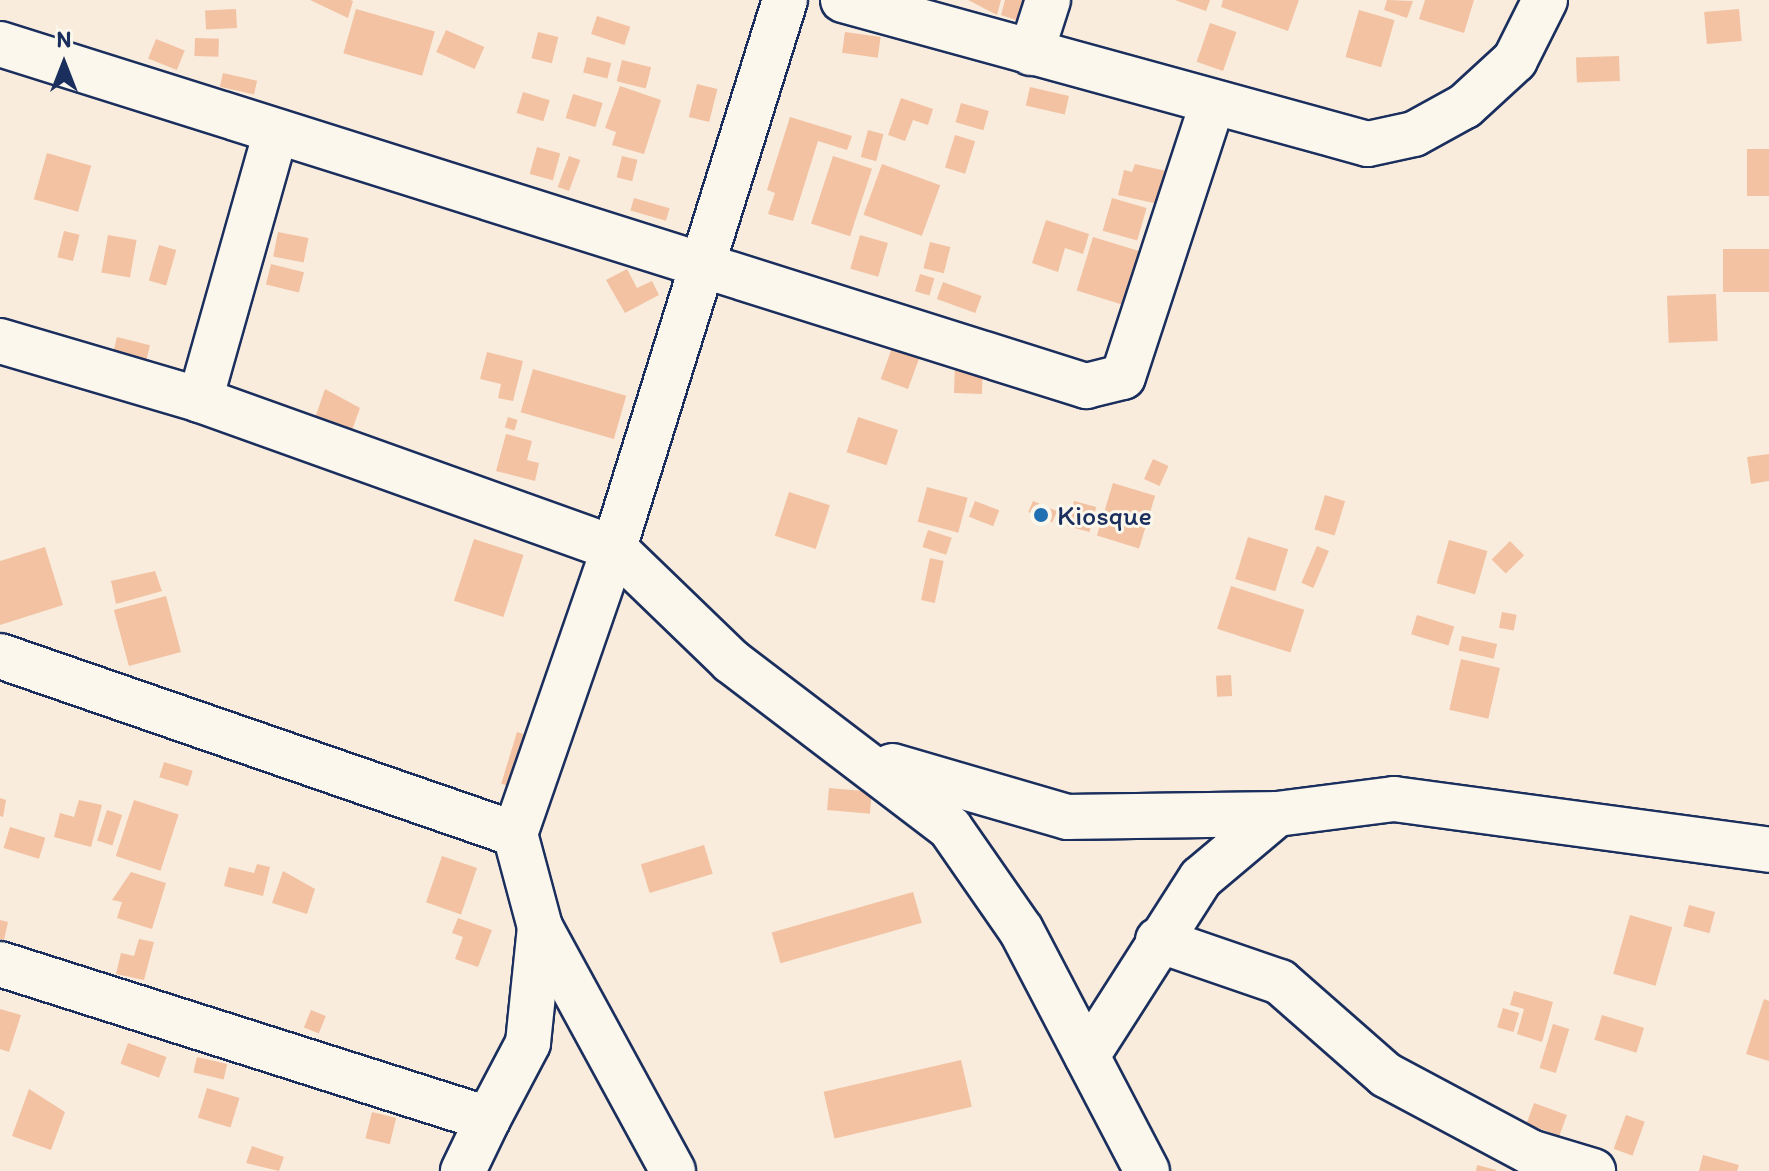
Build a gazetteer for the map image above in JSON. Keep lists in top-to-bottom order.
{
  "places": ["Kiosque"],
  "north": "top"
}
